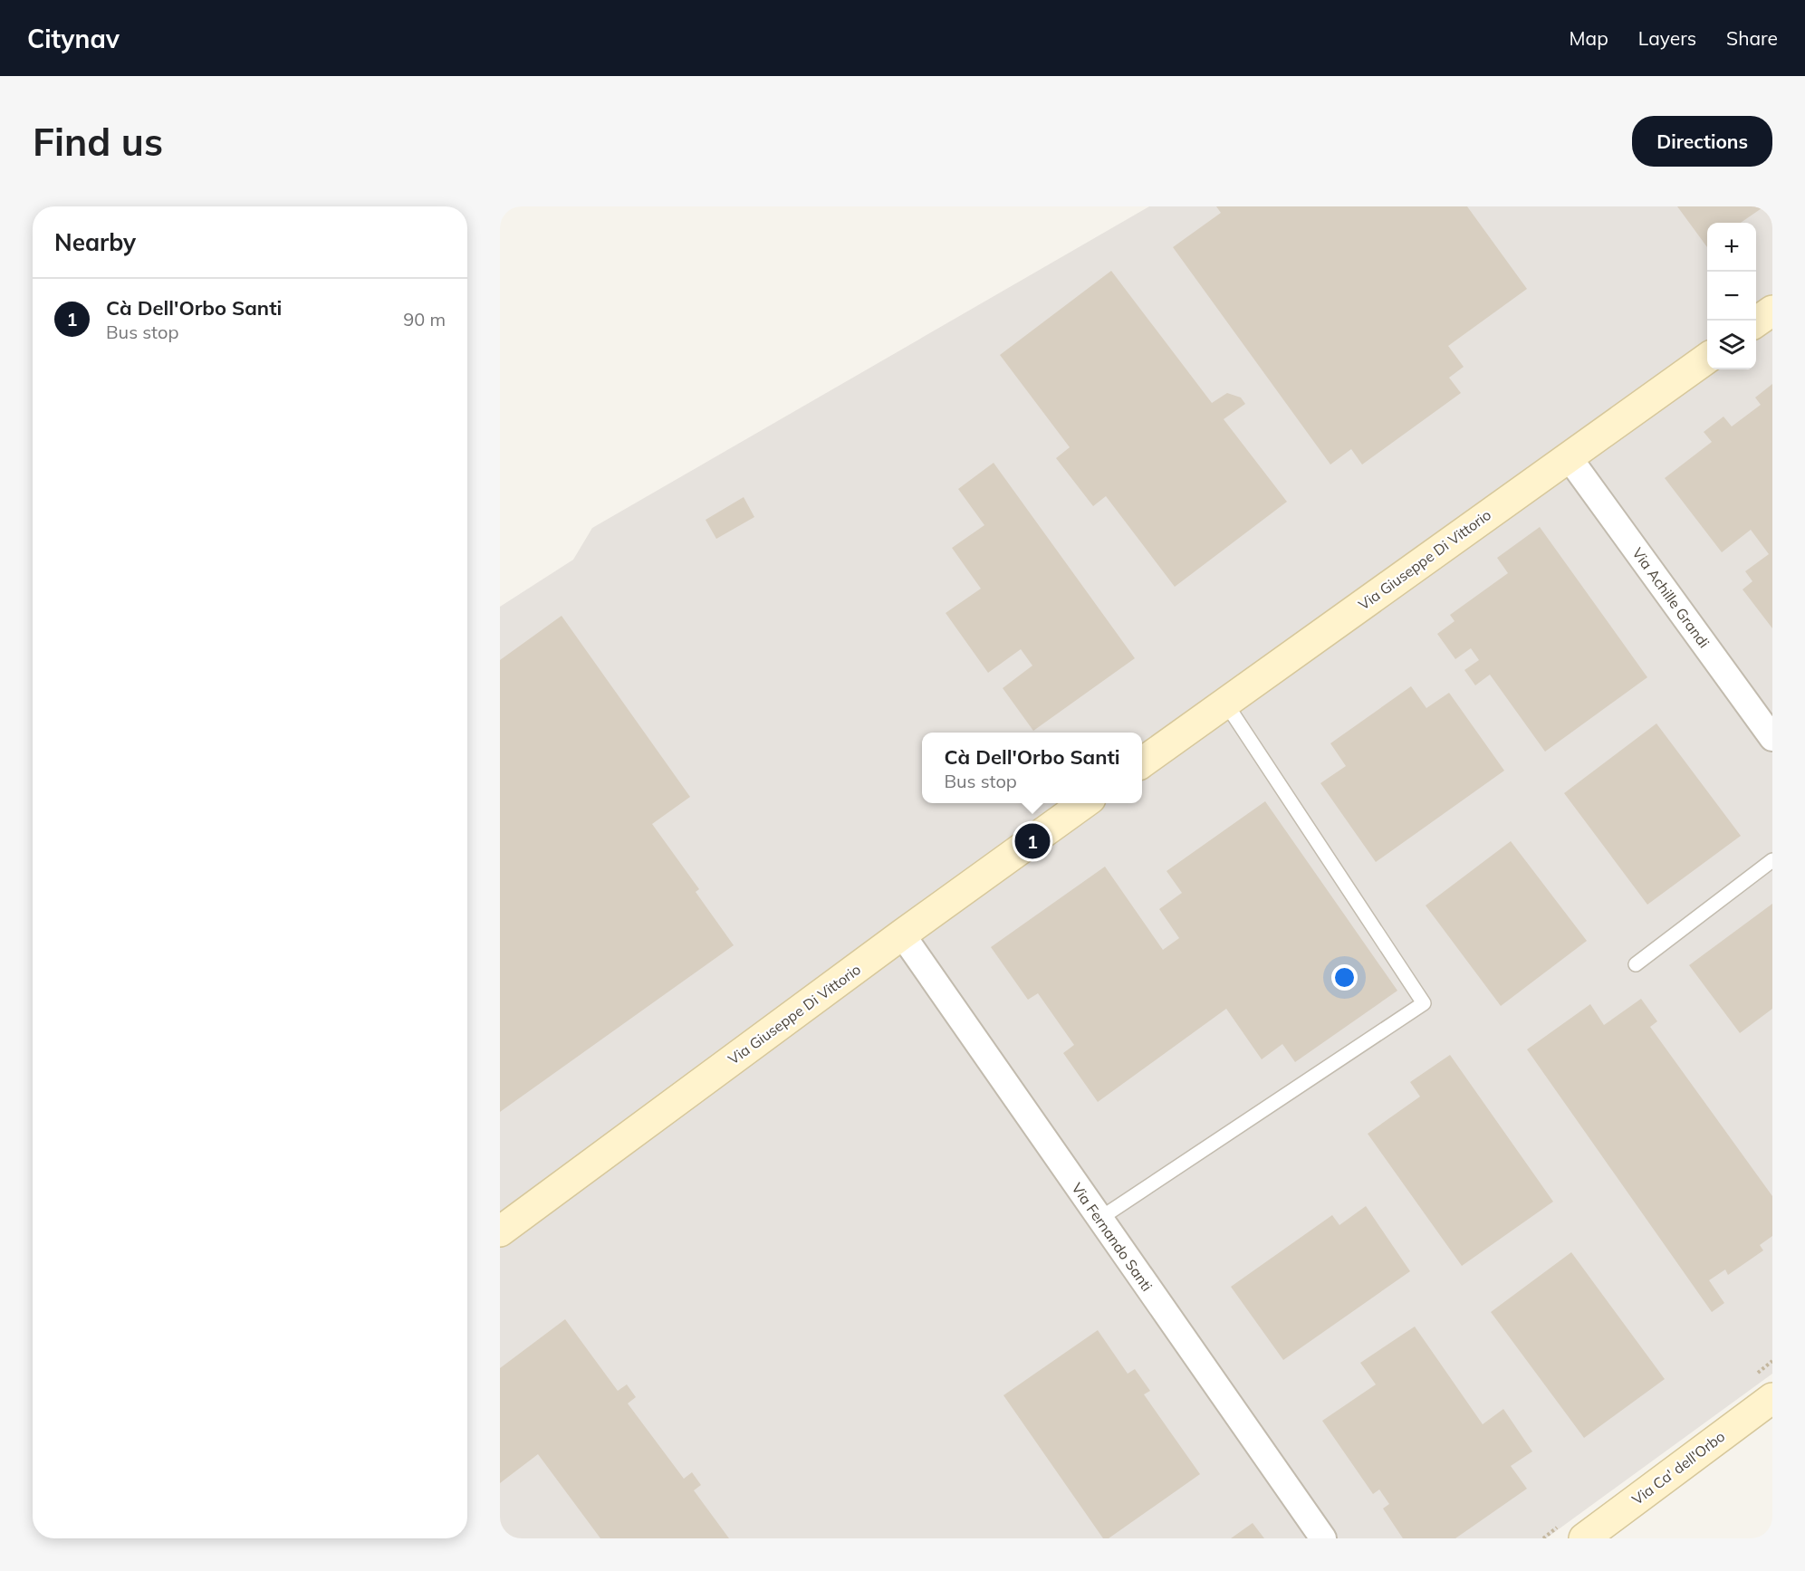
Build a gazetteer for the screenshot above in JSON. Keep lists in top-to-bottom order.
{
  "streets": {
    "street": [
      "Via Giuseppe Di Vittorio",
      "Via Achille Grandi",
      "Via Fernando Santi",
      "Via Ca' dell'Orbo"
    ]
  },
  "crossings": [
    ["Via Giuseppe Di Vittorio", "Via Achille Grandi"],
    ["Via Giuseppe Di Vittorio", "Via Fernando Santi"]
  ],
  "page": {
    "header": "Citynav",
    "nav": ["Map", "Layers", "Share"],
    "buttons": "Directions",
    "title": "Find us",
    "heading": "Nearby",
    "map_buttons": ["+", "−"],
    "list": [
      {
        "mark": "1",
        "name": "Cà Dell'Orbo Santi",
        "note": "Bus stop",
        "value": "90 m"
      }
    ],
    "popup": ["Cà Dell'Orbo Santi", "Bus stop"],
    "pins": "1"
  }
}
